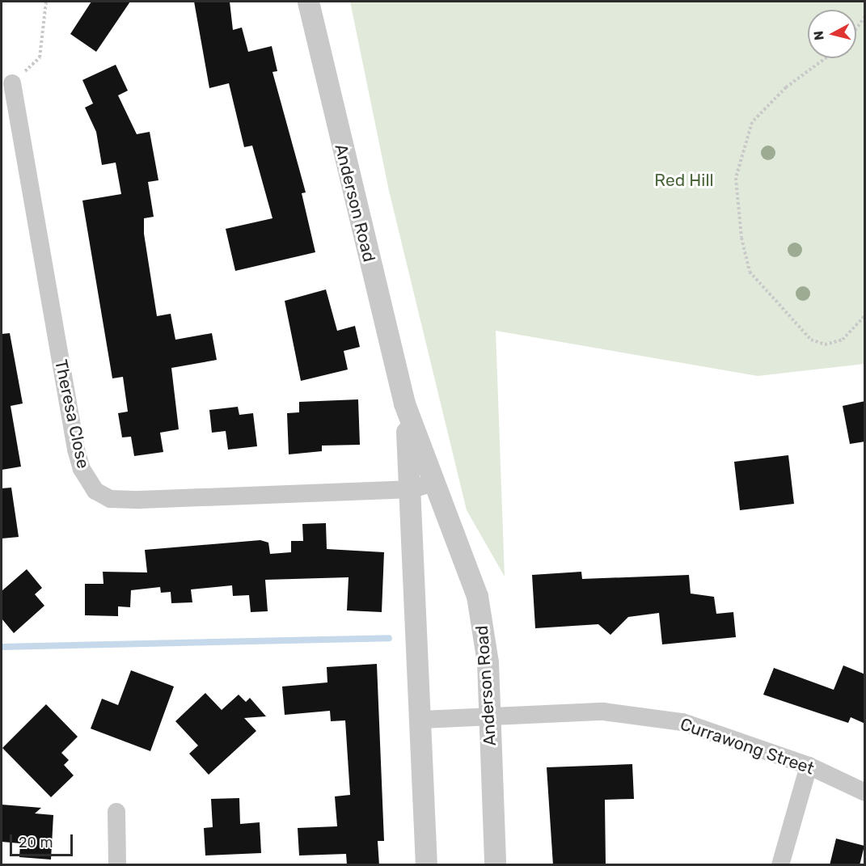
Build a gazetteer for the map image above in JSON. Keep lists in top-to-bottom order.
{
  "streets": {
    "street": ["Anderson Road", "Theresa Close", "Currawong Street"]
  },
  "crossings": [
    ["Anderson Road", "Theresa Close"],
    ["Anderson Road", "Currawong Street"]
  ],
  "parks": ["Red Hill"],
  "scale_bar": "20 m",
  "north": "left"
}
